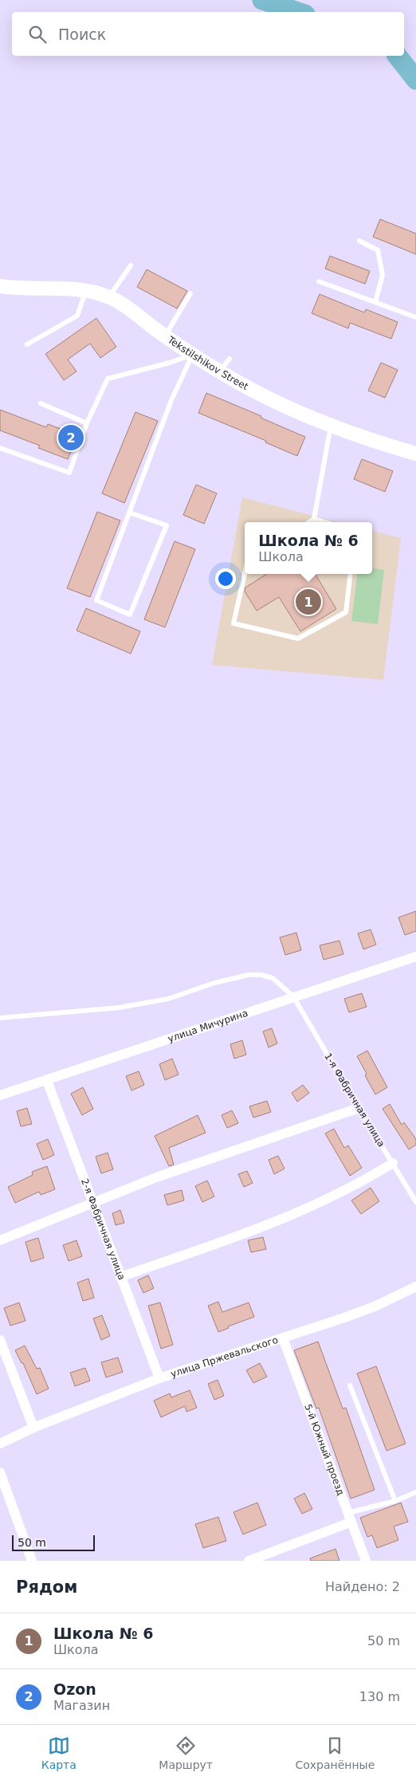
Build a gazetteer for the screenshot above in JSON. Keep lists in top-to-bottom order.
{
  "streets": {
    "main road": ["Tekstilshikov Street"],
    "street": [
      "улица Мичурина",
      "2-я Фабричная улица",
      "улица Пржевальского",
      "5-й Южный проезд"
    ],
    "lane": ["1-я Фабричная улица"]
  },
  "crossings": [
    ["улица Мичурина", "1-я Фабричная улица"],
    ["улица Мичурина", "2-я Фабричная улица"],
    ["2-я Фабричная улица", "улица Пржевальского"],
    ["улица Пржевальского", "5-й Южный проезд"]
  ],
  "scale_bar": "50 m",
  "page": {
    "search": "Поиск",
    "pins": ["2", "1"],
    "popup": ["Школа № 6", "Школа"],
    "scale": "50 m",
    "heading": ["Рядом", "Найдено: 2"],
    "list": [
      {
        "mark": "1",
        "name": "Школа № 6",
        "note": "Школа",
        "value": "50 m"
      },
      {
        "mark": "2",
        "name": "Ozon",
        "note": "Магазин",
        "value": "130 m"
      }
    ],
    "nav": ["Карта", "Маршрут", "Сохранённые"]
  }
}
